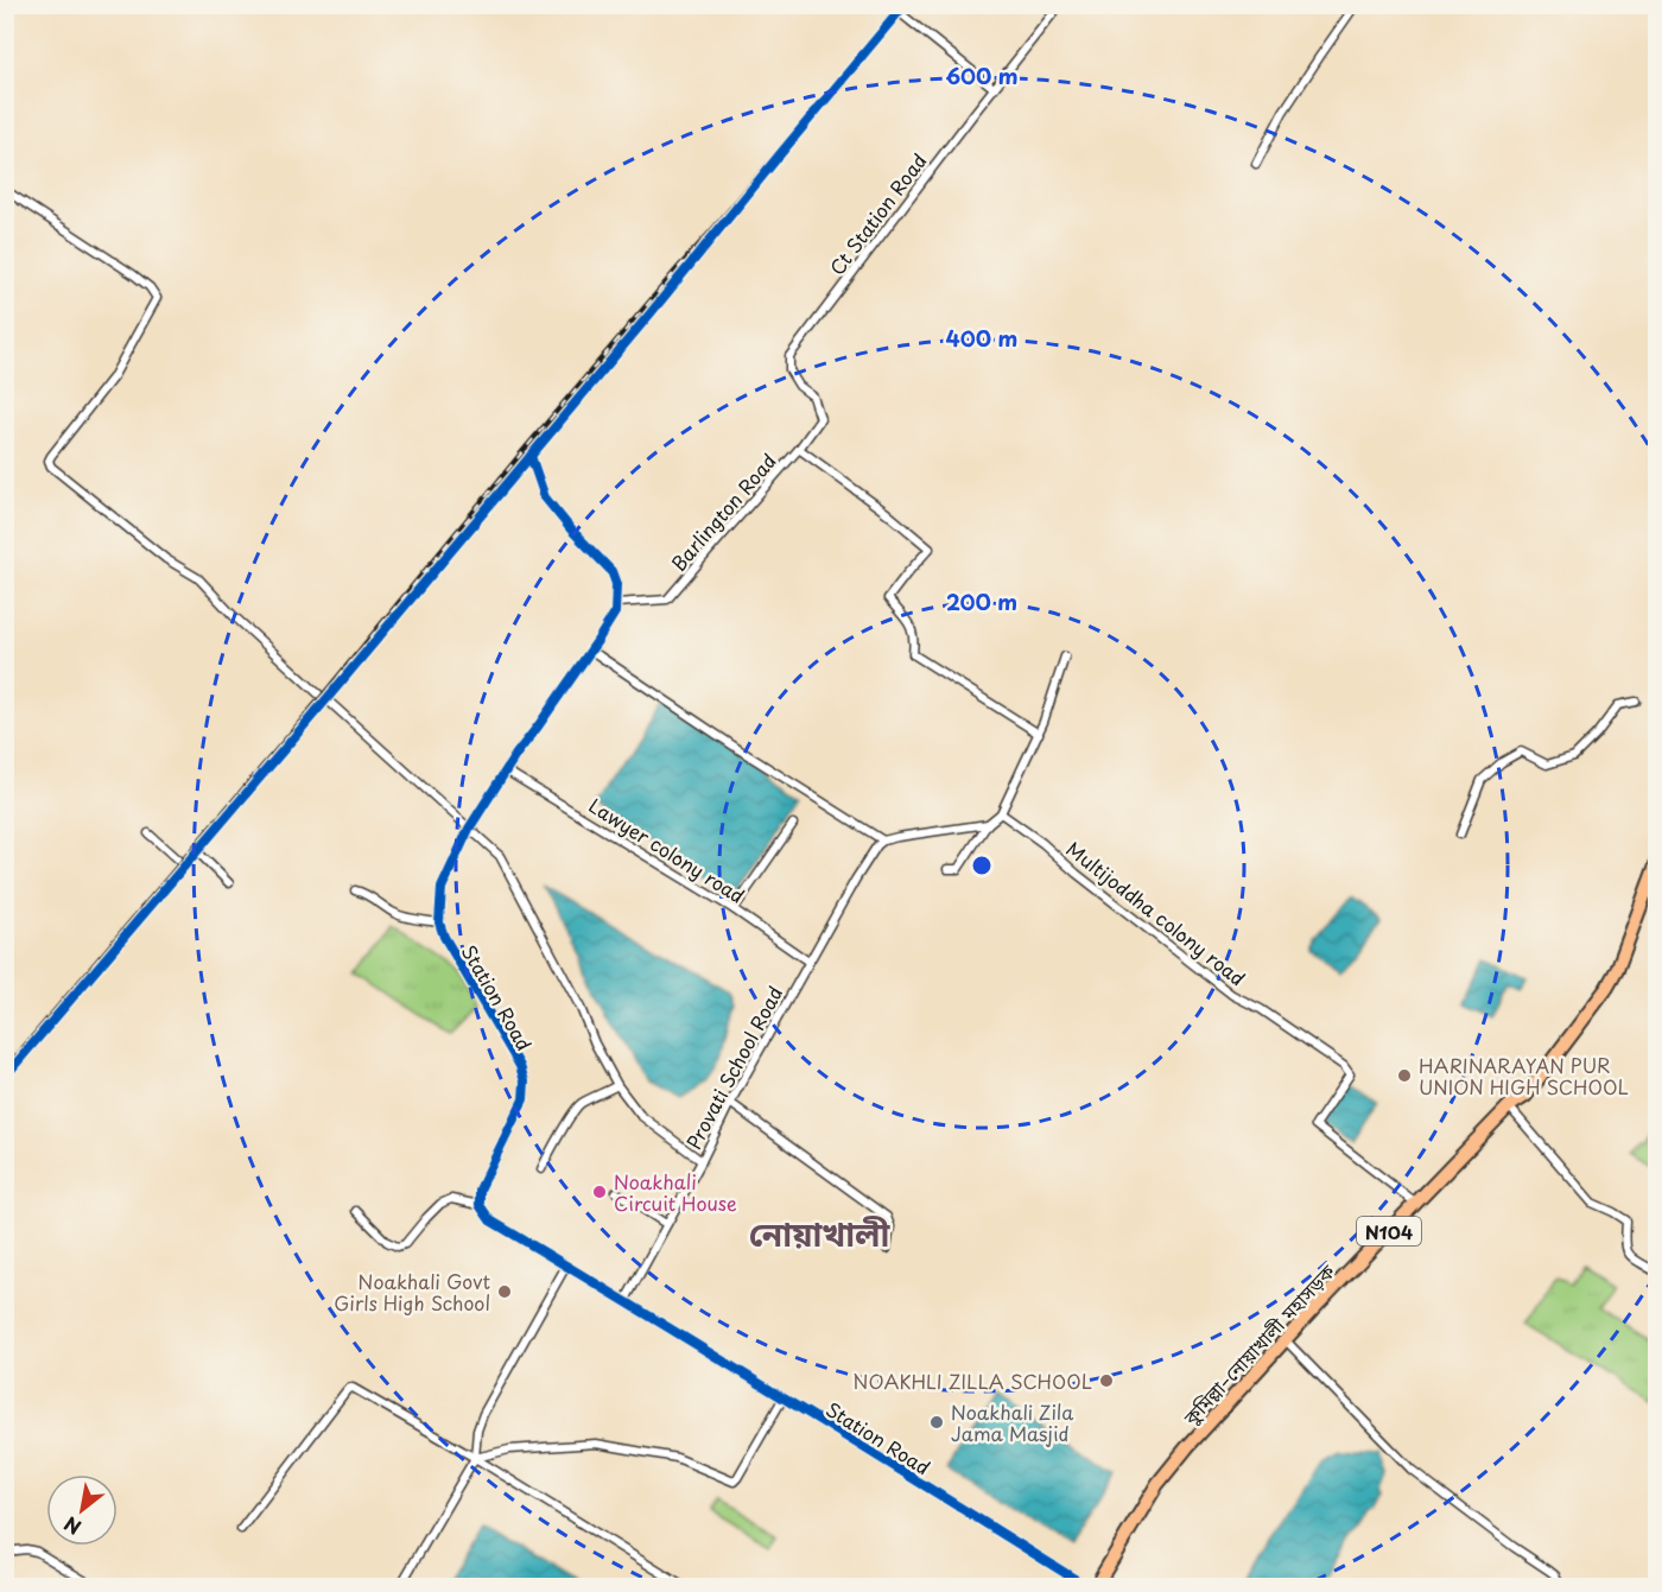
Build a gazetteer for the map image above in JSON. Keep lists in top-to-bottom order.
{
  "streets": {
    "highway": ["N104", "কুমিল্লা–নোয়াখালী মহাসড়ক"],
    "street": [
      "Ct Station Road",
      "Barlington Road",
      "Lawyer colony road",
      "Multijoddha colony road",
      "Station Road",
      "Provati School Road"
    ]
  },
  "crossings": [
    ["Ct Station Road", "Barlington Road"],
    ["Barlington Road", "Station Road"],
    ["Lawyer colony road", "Station Road"],
    ["Lawyer colony road", "Provati School Road"],
    ["Multijoddha colony road", "কুমিল্লা–নোয়াখালী মহাসড়ক"],
    ["Station Road", "Provati School Road"]
  ],
  "districts": ["নোয়াখালী"],
  "places": [
    "HARINARAYAN PUR UNION HIGH SCHOOL",
    "Noakhali Circuit House",
    "Noakhali Govt Girls High School",
    "NOAKHLI ZILLA SCHOOL",
    "Noakhali Zila Jama Masjid"
  ],
  "north": "bottom left",
  "rings": ["600 m", "400 m", "200 m"]
}
